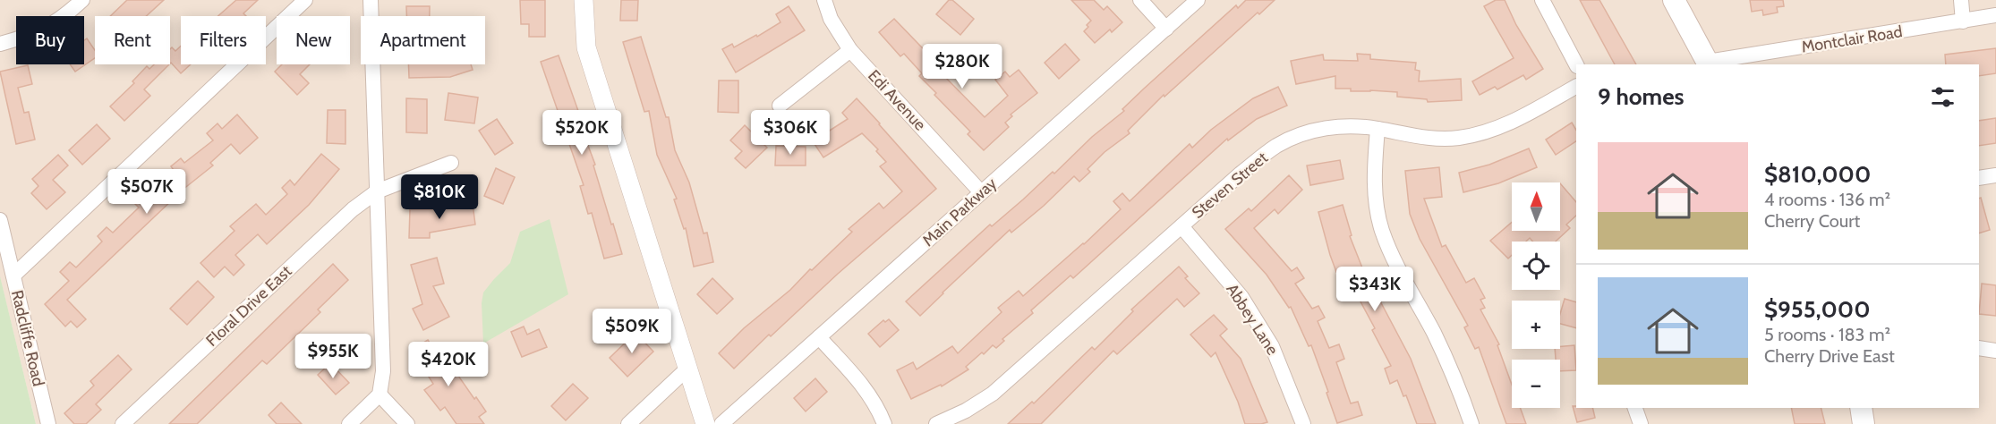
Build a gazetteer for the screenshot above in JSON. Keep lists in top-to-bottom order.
{
  "streets": {
    "street": [
      "Montclair Road",
      "Edi Avenue",
      "Steven Street",
      "Main Parkway",
      "Floral Drive East",
      "Abbey Lane",
      "Radcliffe Road"
    ]
  },
  "crossings": [
    ["Edi Avenue", "Main Parkway"],
    ["Steven Street", "Abbey Lane"]
  ],
  "north": "top",
  "page": {
    "chip": [
      "Buy",
      "Rent",
      "Filters",
      "New",
      "Apartment"
    ],
    "price": [
      "$280K",
      "$520K",
      "$306K",
      "$507K",
      "$810K",
      "$343K",
      "$509K",
      "$955K",
      "$420K"
    ],
    "heading": "9 homes",
    "list": [
      {
        "name": "$810,000",
        "note": "4 rooms · 136 m² · Cherry Court"
      },
      {
        "name": "$955,000",
        "note": "5 rooms · 183 m² · Cherry Drive East"
      }
    ],
    "map_buttons": ["+", "−"]
  }
}
